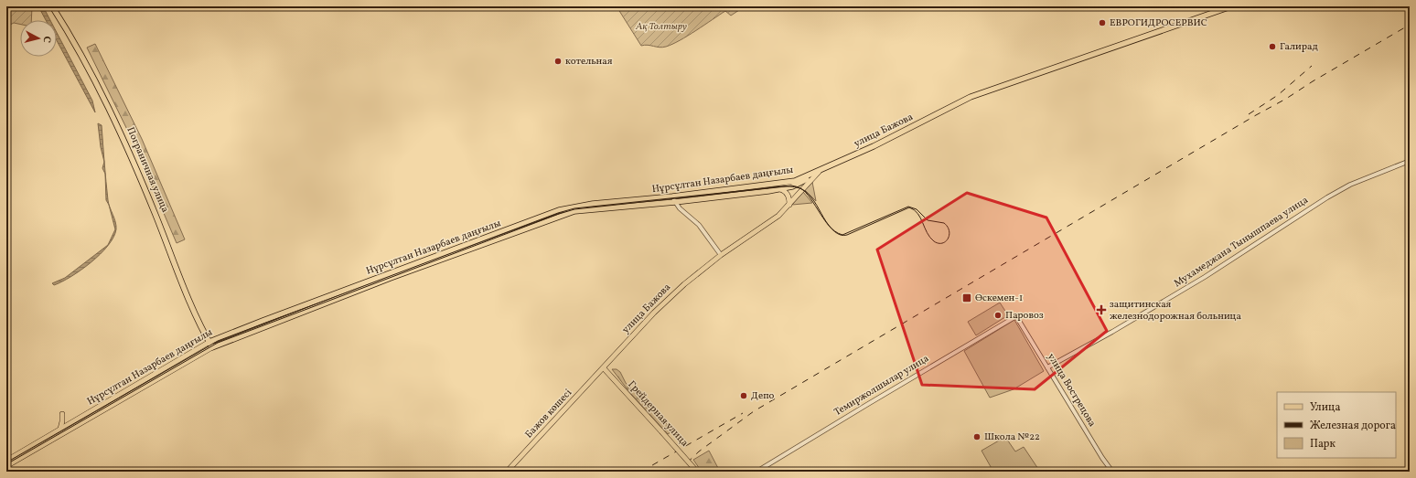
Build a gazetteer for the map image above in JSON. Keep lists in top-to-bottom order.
{
  "streets": {
    "highway": ["улица Бажова", "Пограничная улица", "Нұрсұлтан Назарбаев даңғылы"],
    "main road": ["Бажов көшесі", "Грейдерная улица"],
    "street": ["Мухамеджана Тынышпаева улица", "Темиржолшылар улица", "улица Вострецова"]
  },
  "crossings": [
    ["улица Бажова", "Нұрсұлтан Назарбаев даңғылы"],
    ["улица Бажова", "Бажов көшесі"],
    ["улица Бажова", "Грейдерная улица"],
    ["Пограничная улица", "Нұрсұлтан Назарбаев даңғылы"],
    ["Мухамеджана Тынышпаева улица", "улица Вострецова"],
    ["Темиржолшылар улица", "улица Вострецова"],
    ["Бажов көшесі", "Грейдерная улица"]
  ],
  "parks": ["Ақ Толтыру"],
  "places": {
    "other": [
      "ЕВРОГИДРОСЕРВИС",
      "Галирад",
      "котельная",
      "Паровоз",
      "Депо",
      "Школа №22"
    ],
    "transit": ["Өскемен-1"],
    "health": ["защитинская железнодорожная больница"]
  },
  "legend": ["Улица", "Железная дорога", "Парк"],
  "north": "right"
}
